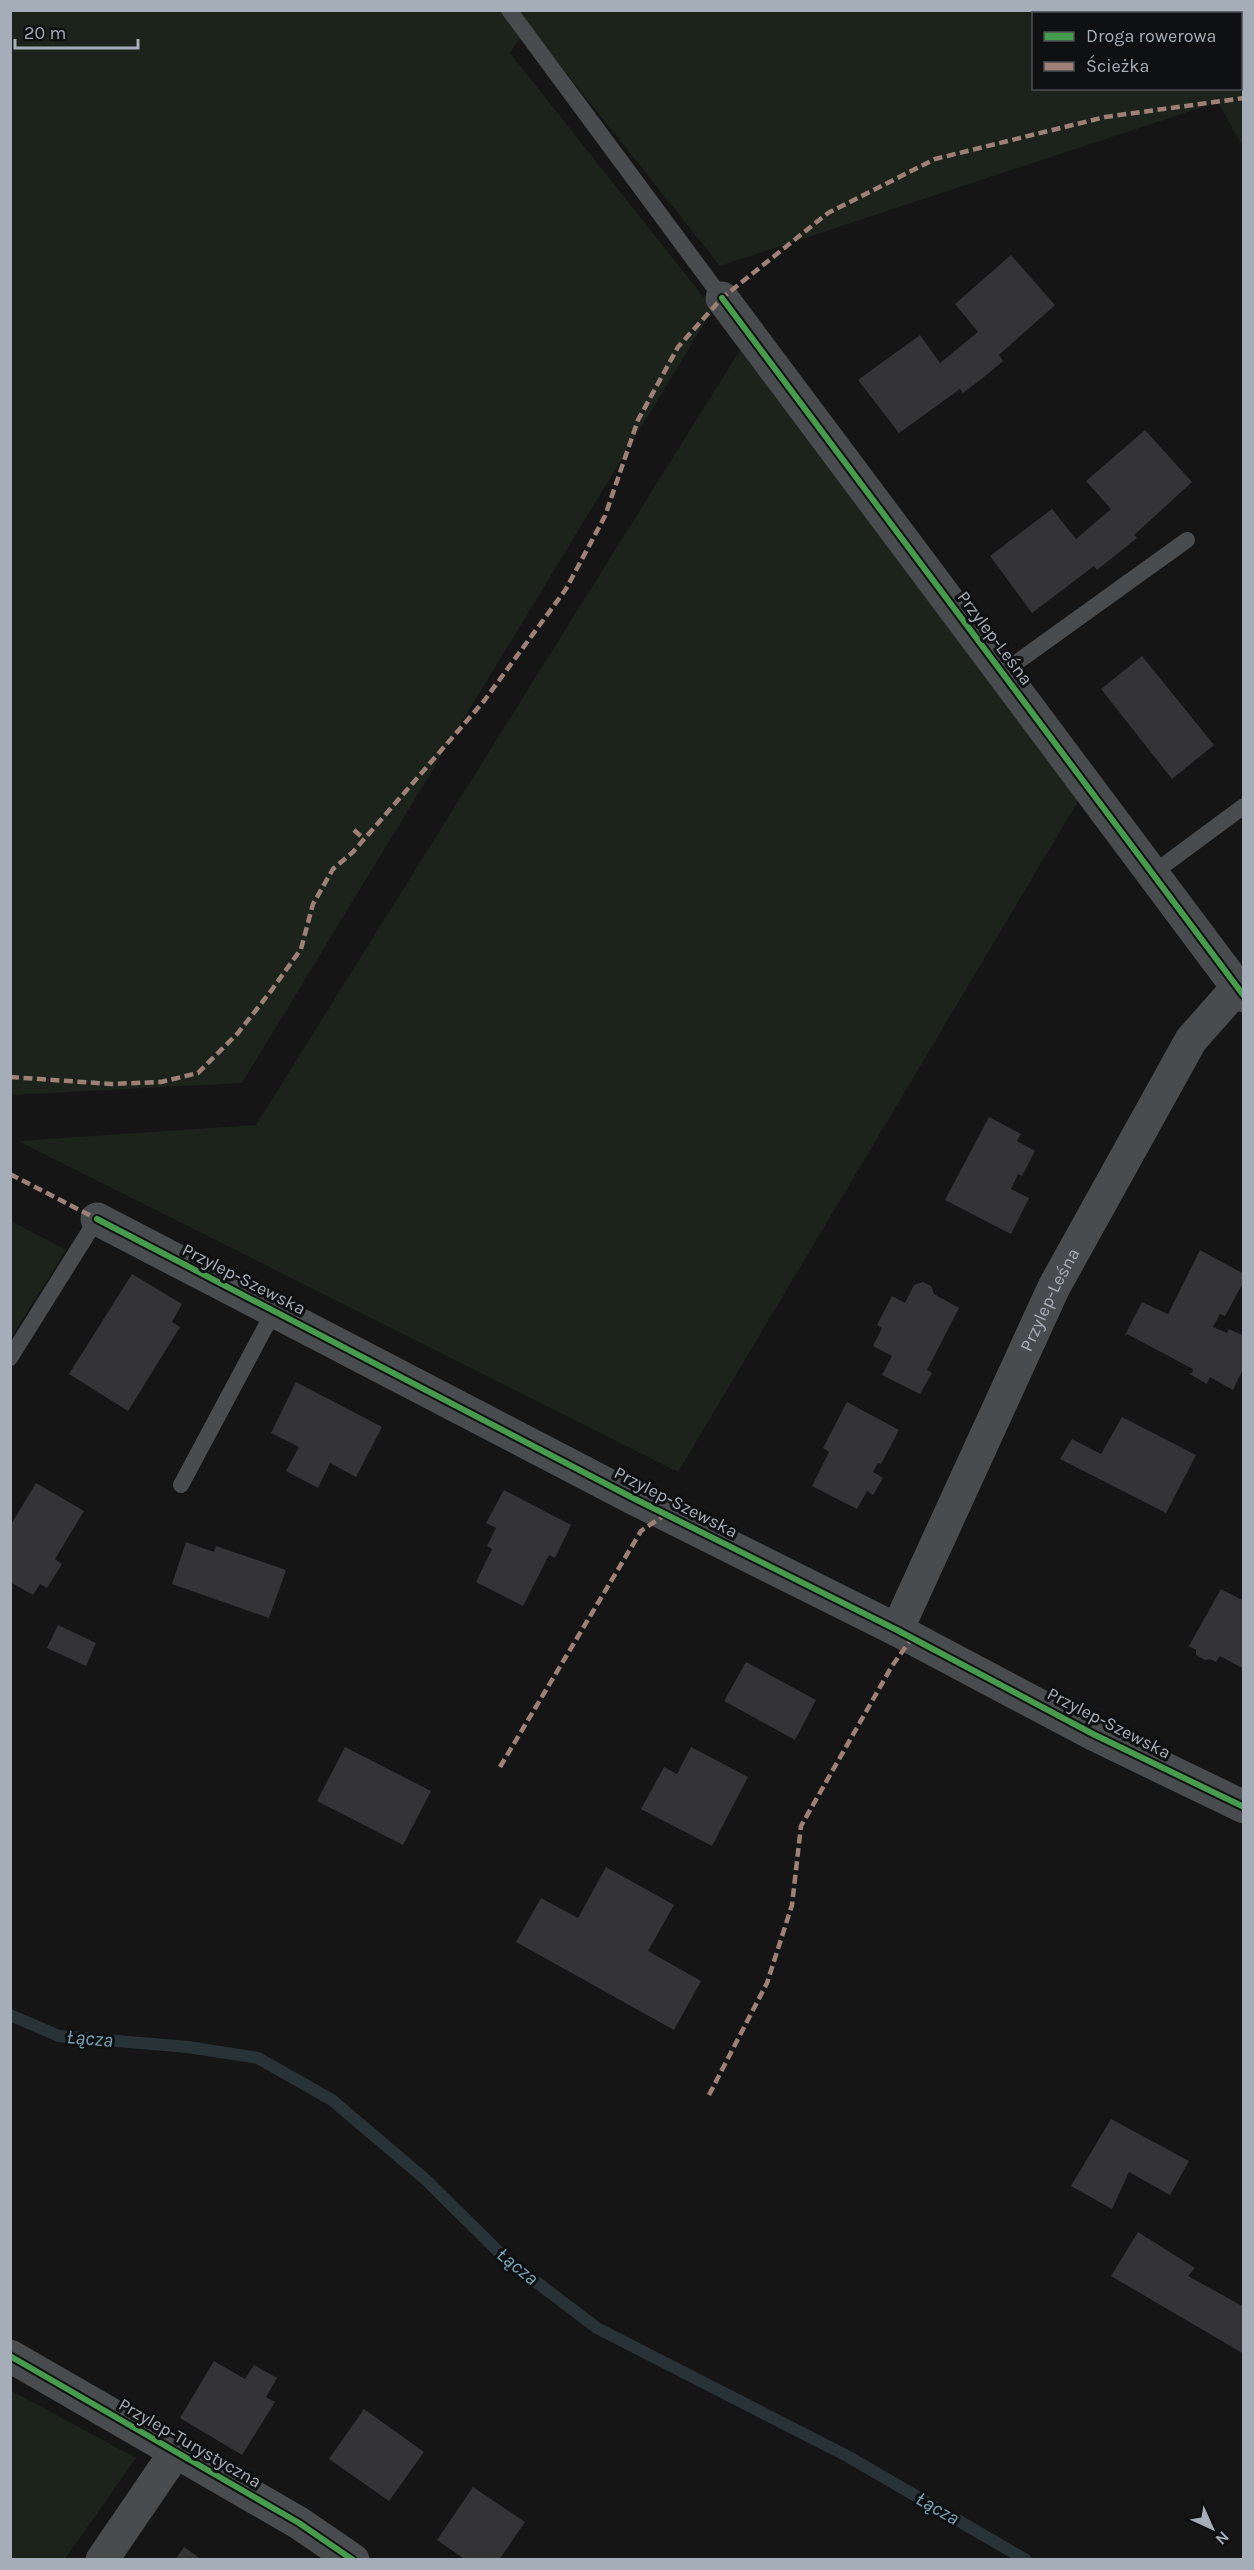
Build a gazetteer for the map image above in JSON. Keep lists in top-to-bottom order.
{
  "streets": {
    "street": ["Przylep-Leśna", "Przylep-Szewska", "Przylep-Turystyczna"]
  },
  "crossings": [
    ["Przylep-Leśna", "Przylep-Szewska"]
  ],
  "water": ["Łącza"],
  "legend": ["Droga rowerowa", "Ścieżka"],
  "scale_bar": "20 m",
  "north": "bottom right"
}
